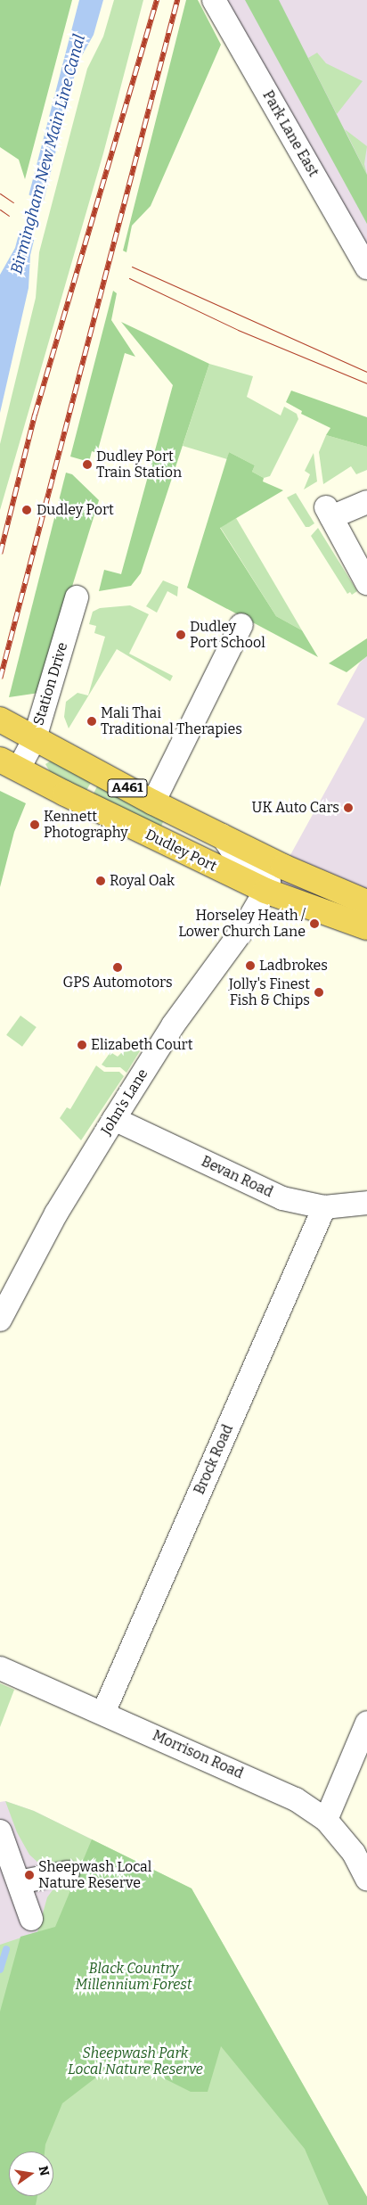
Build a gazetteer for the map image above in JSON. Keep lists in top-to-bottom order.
{
  "streets": {
    "highway": ["A461", "Dudley Port"],
    "street": [
      "Park Lane East",
      "Station Drive",
      "John's Lane",
      "Bevan Road",
      "Brock Road",
      "Morrison Road"
    ]
  },
  "crossings": [
    ["Station Drive", "A461"],
    ["Station Drive", "Dudley Port"],
    ["Dudley Port", "John's Lane"],
    ["John's Lane", "Bevan Road"],
    ["Bevan Road", "Brock Road"],
    ["Brock Road", "Morrison Road"]
  ],
  "water": ["Birmingham New Main Line Canal"],
  "parks": ["Black Country Millennium Forest", "Sheepwash Park Local Nature Reserve"],
  "places": [
    "Dudley Port Train Station",
    "Dudley Port",
    "Dudley Port School",
    "Mali Thai Traditional Therapies",
    "UK Auto Cars",
    "Kennett Photography",
    "Royal Oak",
    "Horseley Heath / Lower Church Lane",
    "Ladbrokes",
    "GPS Automotors",
    "Jolly's Finest Fish & Chips",
    "Elizabeth Court",
    "Sheepwash Local Nature Reserve"
  ],
  "north": "right"
}
